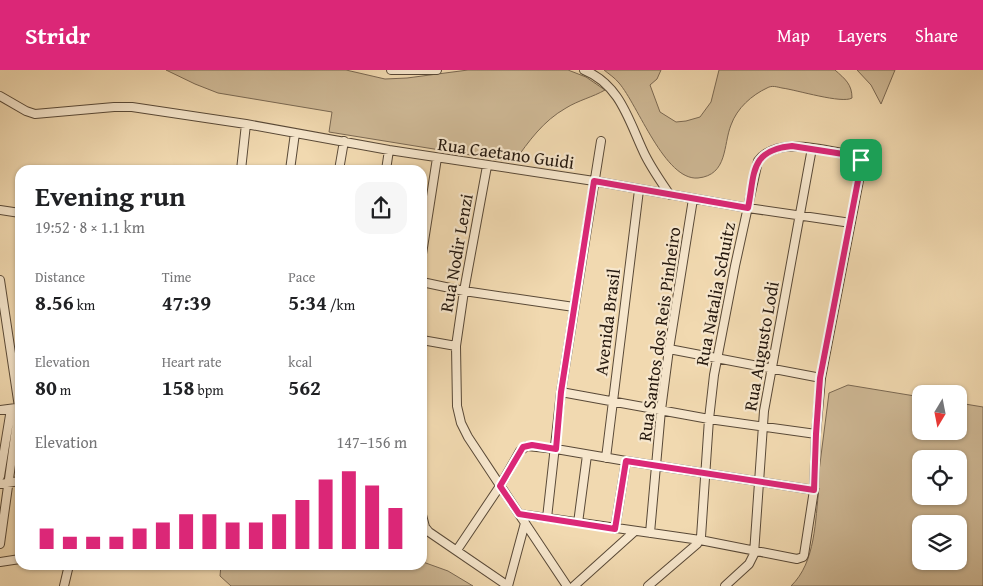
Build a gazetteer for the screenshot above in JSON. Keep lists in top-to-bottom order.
{
  "streets": {
    "street": [
      "Rua Caetano Guidi",
      "Rua Nodir Lenzi",
      "Rua Natalia Schuitz",
      "Avenida Brasil",
      "Rua Santos dos Reis Pinheiro",
      "Rua Augusto Lodi"
    ]
  },
  "crossings": [
    ["Rua Caetano Guidi", "Rua Nodir Lenzi"],
    ["Rua Caetano Guidi", "Rua Natalia Schuitz"],
    ["Rua Caetano Guidi", "Avenida Brasil"],
    ["Rua Caetano Guidi", "Rua Santos dos Reis Pinheiro"],
    ["Rua Caetano Guidi", "Rua Augusto Lodi"],
    ["Rua Natalia Schuitz", "Rua Augusto Lodi"]
  ],
  "north": "bottom",
  "page": {
    "header": "Stridr",
    "nav": ["Map", "Layers", "Share"],
    "heading": ["Evening run", "19:52 · 8 × 1.1 km"],
    "stats": [
      ["Distance", "8.56 km"],
      ["Time", "47:39"],
      ["Pace", "5:34 /km"],
      ["Elevation", "80 m"],
      ["Heart rate", "158 bpm"],
      ["kcal", "562"]
    ],
    "chart": ["Elevation", "147–156 m"]
  }
}
